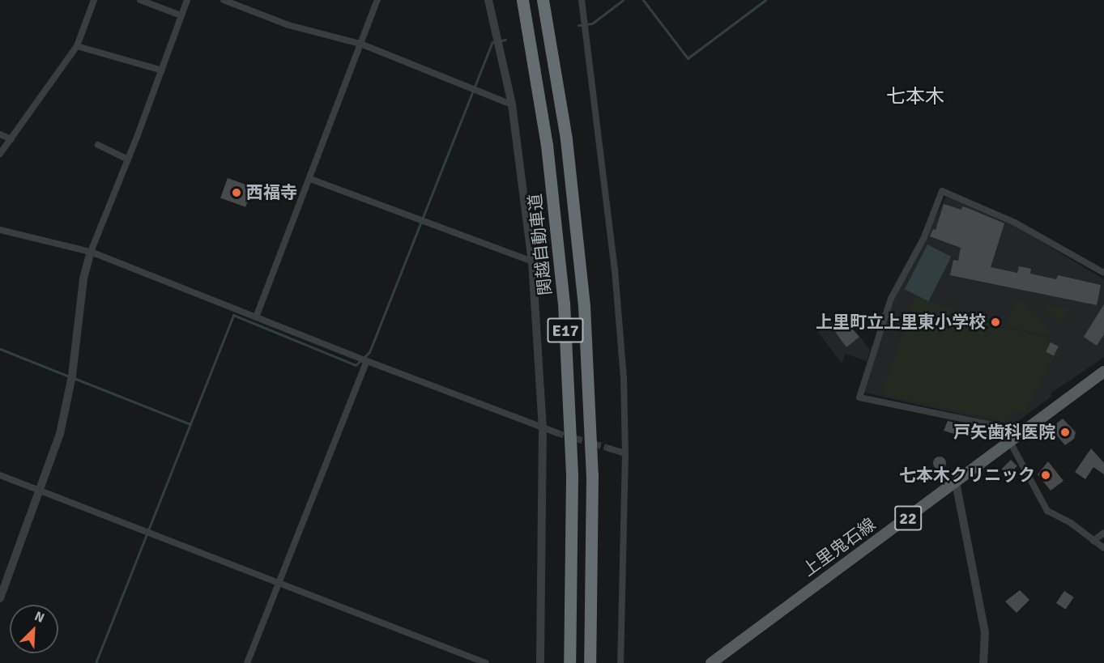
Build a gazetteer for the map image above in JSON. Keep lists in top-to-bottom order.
{
  "streets": {
    "highway": ["関越自動車道", "E17"],
    "main road": ["22", "上里鬼石線"]
  },
  "districts": ["七本木"],
  "places": [
    "西福寺",
    "上里町立上里東小学校",
    "戸矢歯科医院",
    "七本木クリニック"
  ],
  "north": "top right"
}
